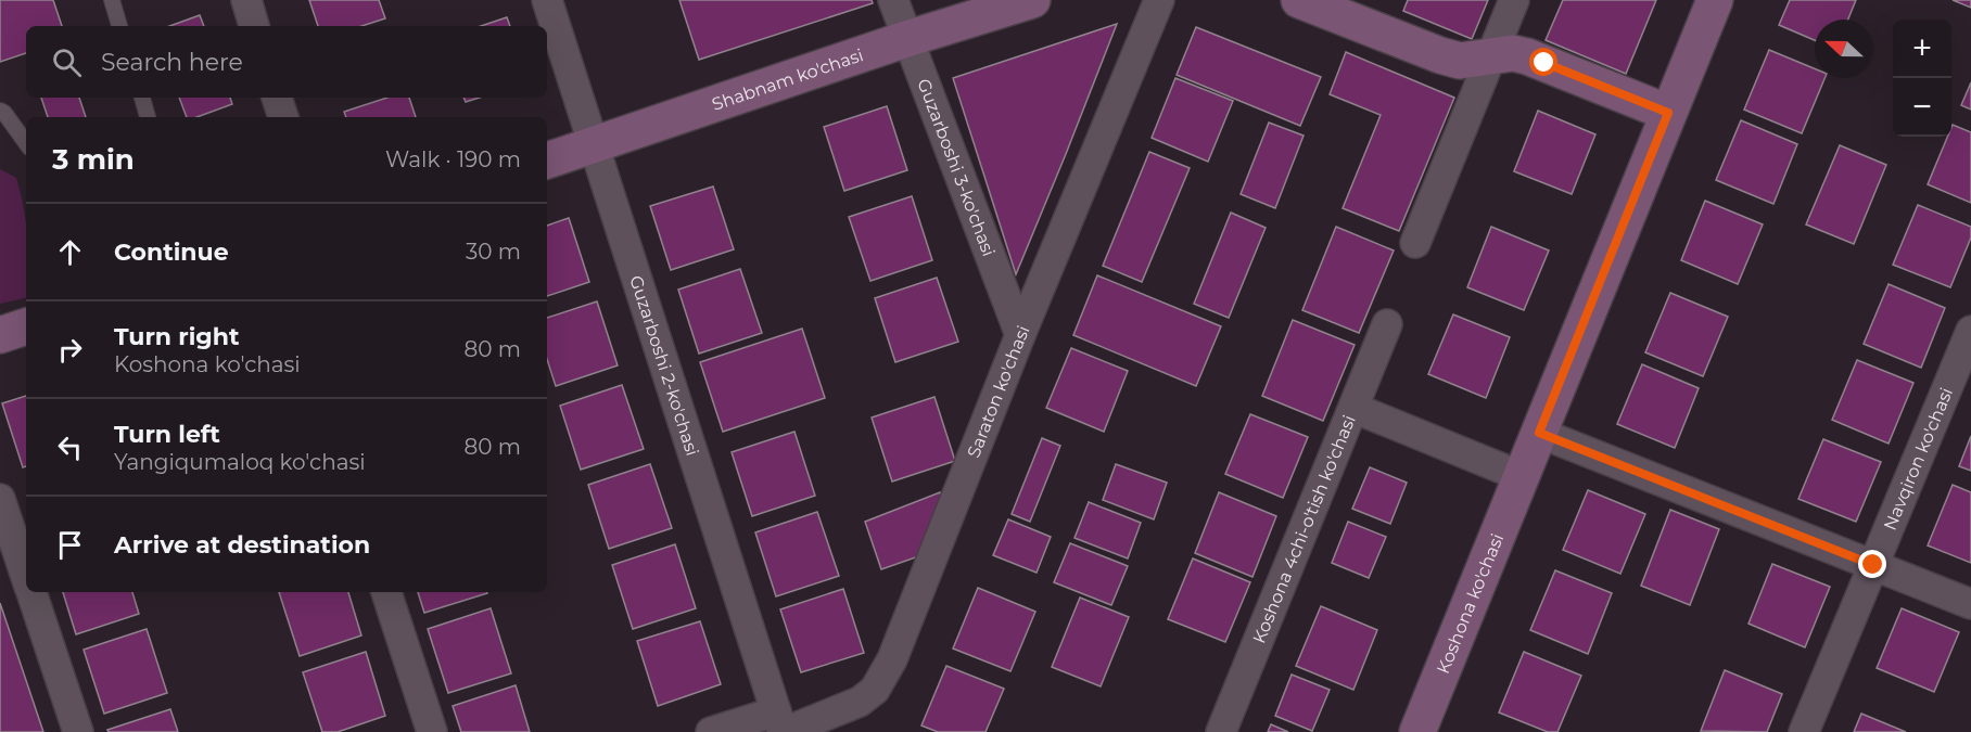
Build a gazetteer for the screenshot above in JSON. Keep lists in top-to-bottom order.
{
  "streets": {
    "street": [
      "Shabnam ko'chasi",
      "Guzarboshi 3-ko'chasi",
      "Guzarboshi 2-ko'chasi",
      "Saraton ko'chasi",
      "Navqiron ko'chasi",
      "Koshona 4chi-o'tish ko'chasi",
      "Koshona ko'chasi"
    ]
  },
  "crossings": [
    ["Shabnam ko'chasi", "Guzarboshi 3-ko'chasi"],
    ["Shabnam ko'chasi", "Guzarboshi 2-ko'chasi"],
    ["Guzarboshi 3-ko'chasi", "Saraton ko'chasi"],
    ["Guzarboshi 2-ko'chasi", "Saraton ko'chasi"]
  ],
  "north": "left",
  "page": {
    "map_buttons": ["+", "−"],
    "search": "Search here",
    "heading": ["3 min", "Walk · 190 m"],
    "list": [
      ["Continue", "30 m"],
      ["Turn right", "Koshona ko'chasi", "80 m"],
      ["Turn left", "Yangiqumaloq ko'chasi", "80 m"],
      "Arrive at destination"
    ]
  }
}
